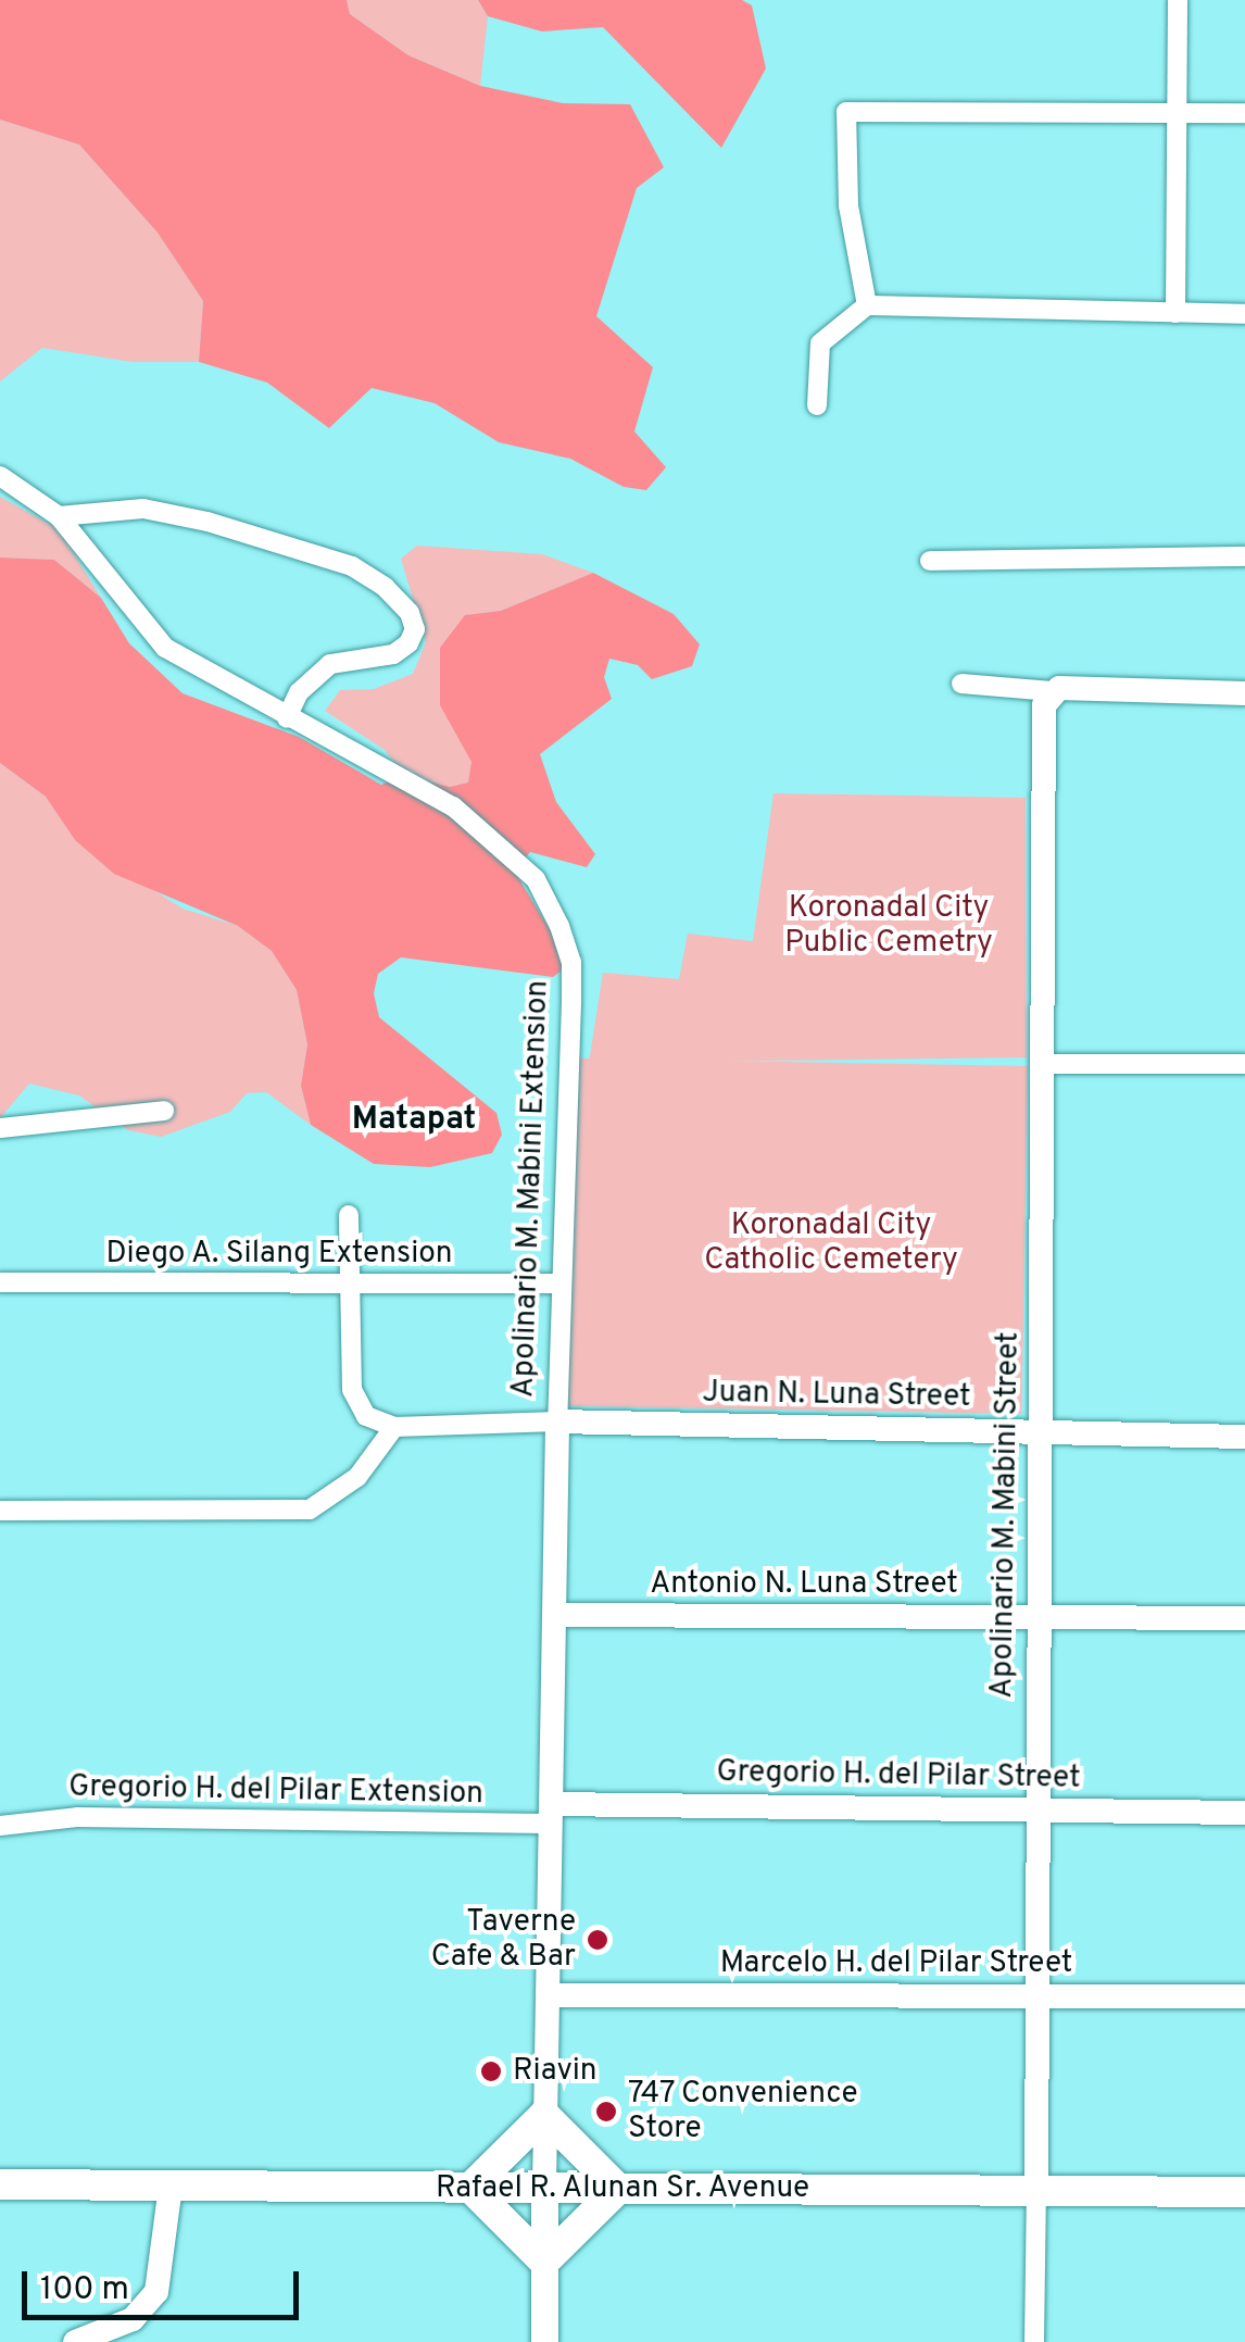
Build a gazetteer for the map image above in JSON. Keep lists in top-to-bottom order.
{
  "streets": {
    "highway": ["Rafael R. Alunan Sr. Avenue"],
    "street": [
      "Apolinario M. Mabini Extension",
      "Diego A. Silang Extension",
      "Juan N. Luna Street",
      "Apolinario M. Mabini Street",
      "Antonio N. Luna Street",
      "Gregorio H. del Pilar Street",
      "Gregorio H. del Pilar Extension",
      "Marcelo H. del Pilar Street"
    ]
  },
  "crossings": [
    ["Apolinario M. Mabini Extension", "Diego A. Silang Extension"],
    ["Apolinario M. Mabini Extension", "Juan N. Luna Street"],
    ["Apolinario M. Mabini Extension", "Antonio N. Luna Street"],
    ["Apolinario M. Mabini Extension", "Gregorio H. del Pilar Street"],
    ["Apolinario M. Mabini Extension", "Gregorio H. del Pilar Extension"],
    ["Apolinario M. Mabini Extension", "Marcelo H. del Pilar Street"],
    ["Apolinario M. Mabini Extension", "Rafael R. Alunan Sr. Avenue"],
    ["Juan N. Luna Street", "Apolinario M. Mabini Street"],
    ["Apolinario M. Mabini Street", "Antonio N. Luna Street"],
    ["Apolinario M. Mabini Street", "Gregorio H. del Pilar Street"],
    ["Apolinario M. Mabini Street", "Marcelo H. del Pilar Street"],
    ["Apolinario M. Mabini Street", "Rafael R. Alunan Sr. Avenue"],
    ["Gregorio H. del Pilar Street", "Gregorio H. del Pilar Extension"]
  ],
  "districts": ["Matapat"],
  "parks": ["Koronadal City Public Cemetry", "Koronadal City Catholic Cemetery"],
  "places": ["Taverne Cafe & Bar", "Riavin", "747 Convenience Store"],
  "scale_bar": "100 m"
}
